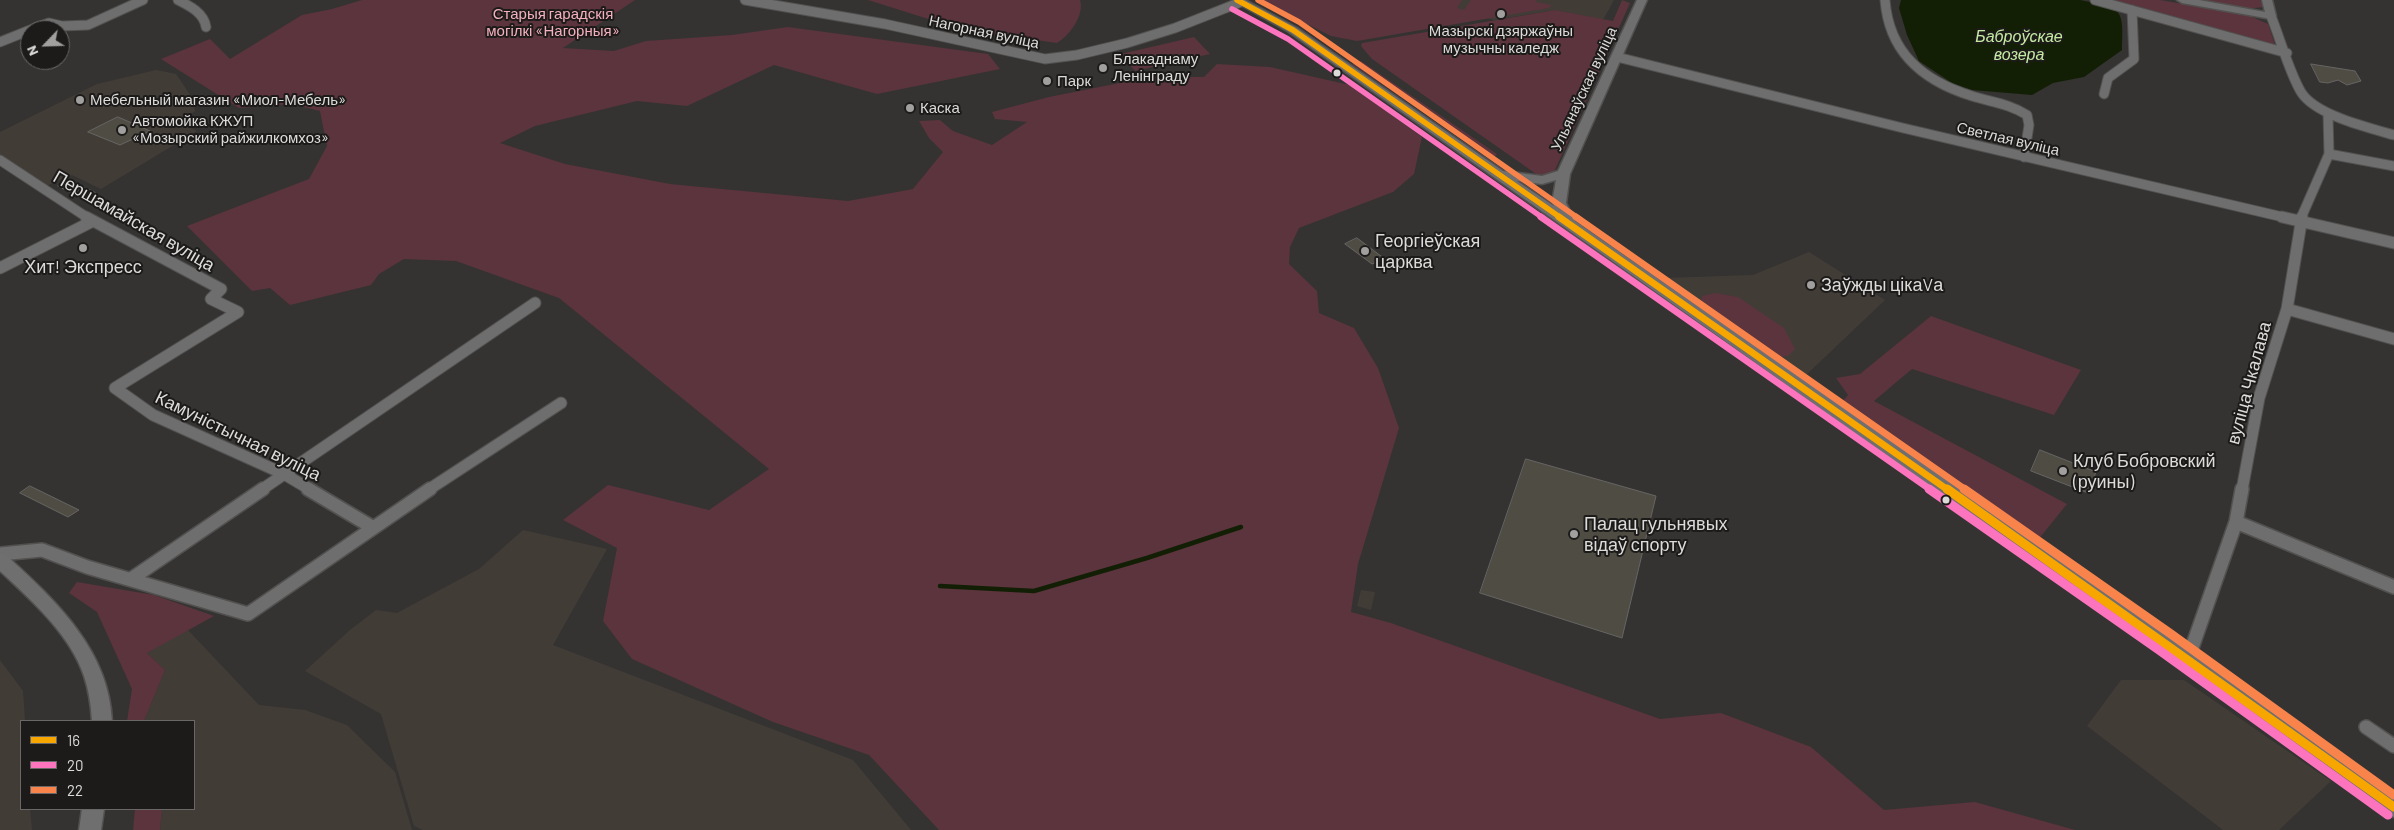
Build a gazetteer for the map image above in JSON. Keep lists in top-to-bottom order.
{
  "streets": {
    "main road": ["Ульянаўская вуліца"],
    "street": [
      "Нагорная вуліца",
      "Светлая вуліца",
      "Першамайская вуліца",
      "вуліца Чкалава",
      "Камуністычная вуліца"
    ]
  },
  "crossings": [
    ["Ульянаўская вуліца", "Светлая вуліца"],
    ["Светлая вуліца", "вуліца Чкалава"],
    ["Першамайская вуліца", "Камуністычная вуліца"]
  ],
  "water": ["Баброўскае возера"],
  "parks": ["Старыя гарадскія могілкі «Нагорныя»"],
  "places": [
    "Мазырскі дзяржаўны музычны каледж",
    "Блакаднаму Ленінграду",
    "Парк",
    "Мебельный магазин «Миол-Мебель»",
    "Каска",
    "Автомойка КЖУП «Мозырский райжилкомхоз»",
    "Хит! Экспресс",
    "Георгіеўская царква",
    "Заўжды цікаVа",
    "Клуб Бобровский (руины)",
    "Палац гульнявых відаў спорту"
  ],
  "lines": ["transit line 16", "transit line 22", "transit line 20"],
  "legend": ["16", "20", "22"],
  "north": "bottom left"
}
